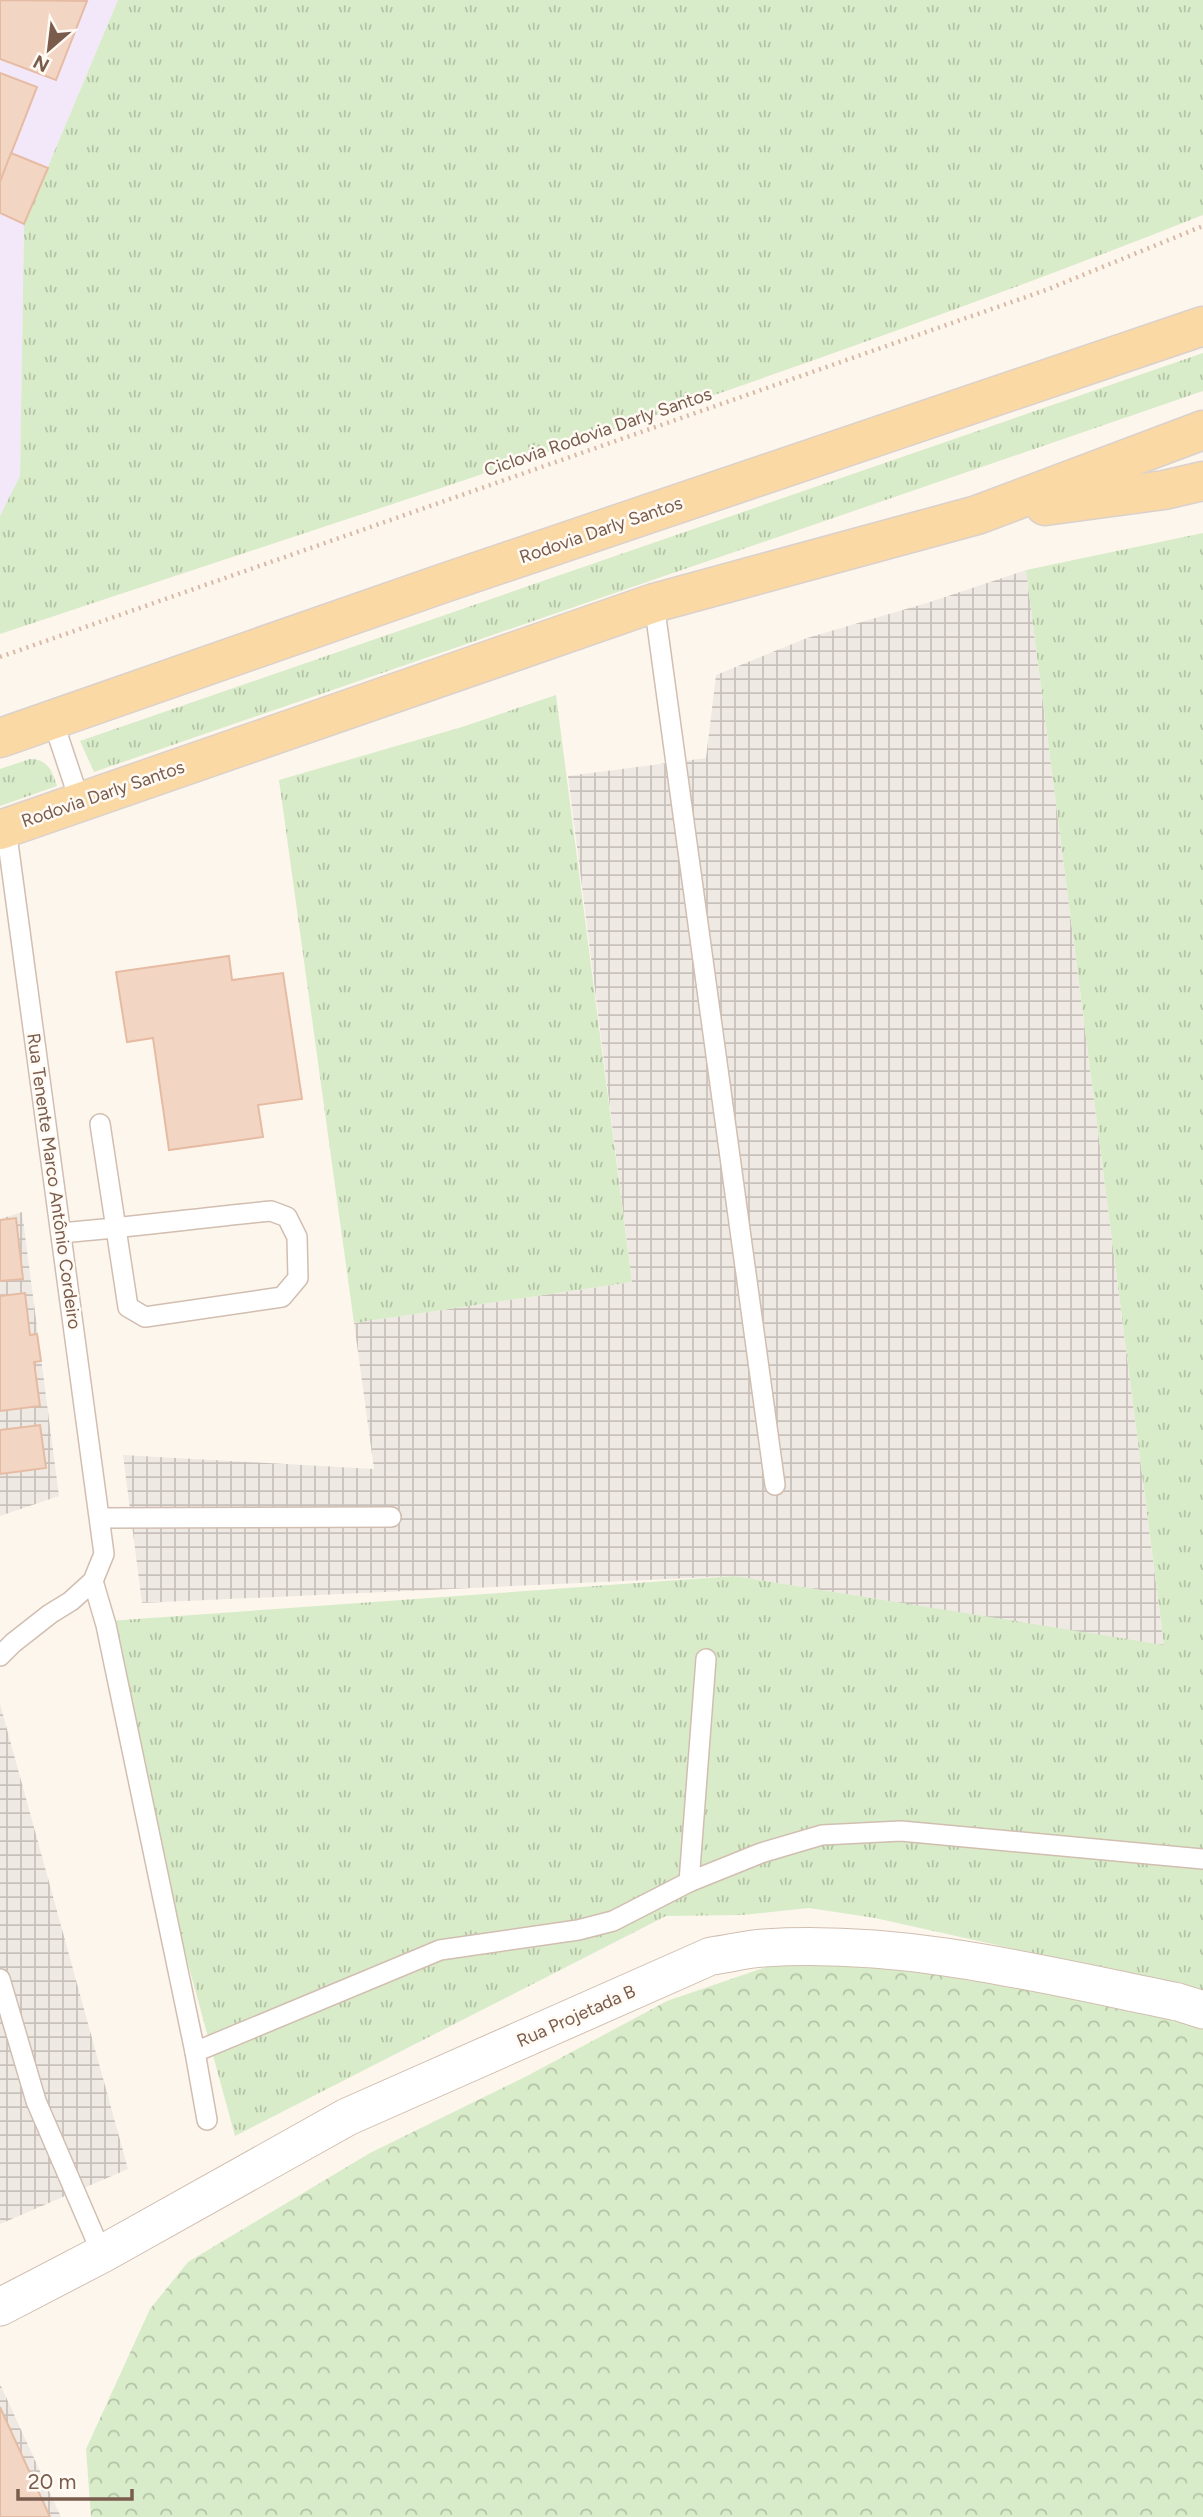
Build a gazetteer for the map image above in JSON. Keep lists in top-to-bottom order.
{
  "streets": {
    "main road": ["Rodovia Darly Santos"],
    "street": ["Rua Projetada B"],
    "lane": ["Rua Tenente Marco Antônio Cordeiro"],
    "path": ["Ciclovia Rodovia Darly Santos"]
  },
  "crossings": [
    ["Rodovia Darly Santos", "Rua Tenente Marco Antônio Cordeiro"]
  ],
  "scale_bar": "20 m",
  "north": "bottom left"
}
